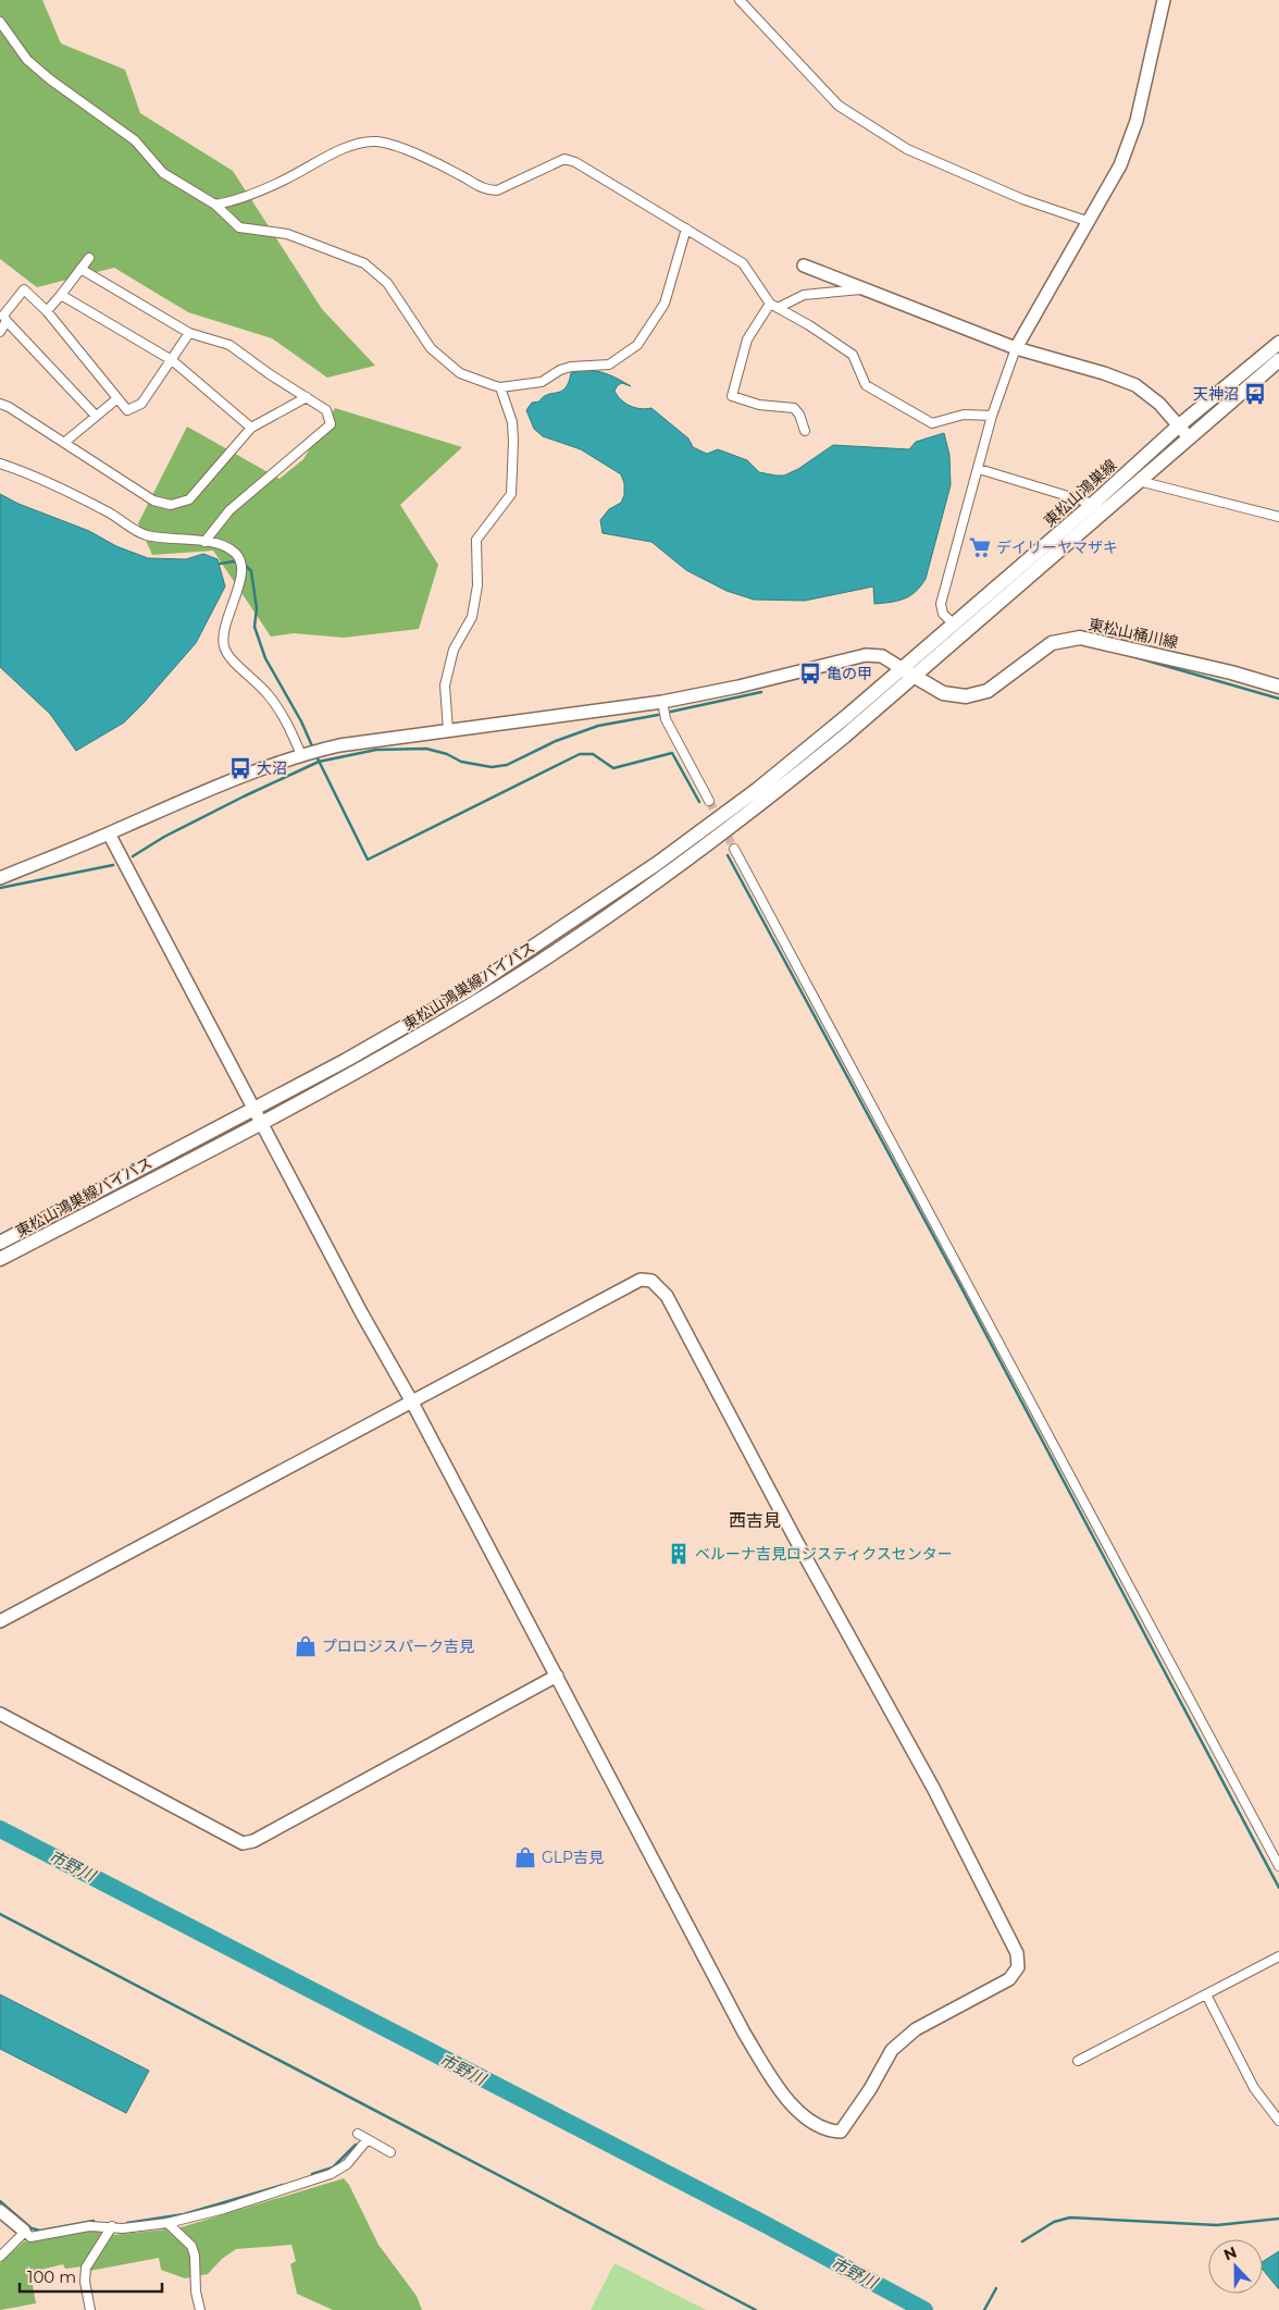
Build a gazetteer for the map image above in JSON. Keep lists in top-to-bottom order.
{
  "streets": {
    "main road": ["東松山鴻巣線", "東松山桶川線", "東松山鴻巣線バイパス"]
  },
  "crossings": [
    ["東松山鴻巣線", "東松山桶川線"],
    ["東松山鴻巣線", "東松山鴻巣線バイパス"],
    ["東松山桶川線", "東松山鴻巣線バイパス"]
  ],
  "districts": ["西吉見"],
  "water": ["市野川"],
  "places": {
    "bus stop": ["天神沼", "亀の甲", "大沼"],
    "supermarket": ["デイリーヤマザキ"],
    "building": ["ベルーナ吉見ロジスティクスセンター"],
    "shop": ["プロロジスパーク吉見", "GLP吉見"]
  },
  "scale_bar": "100 m",
  "north": "top"
}
